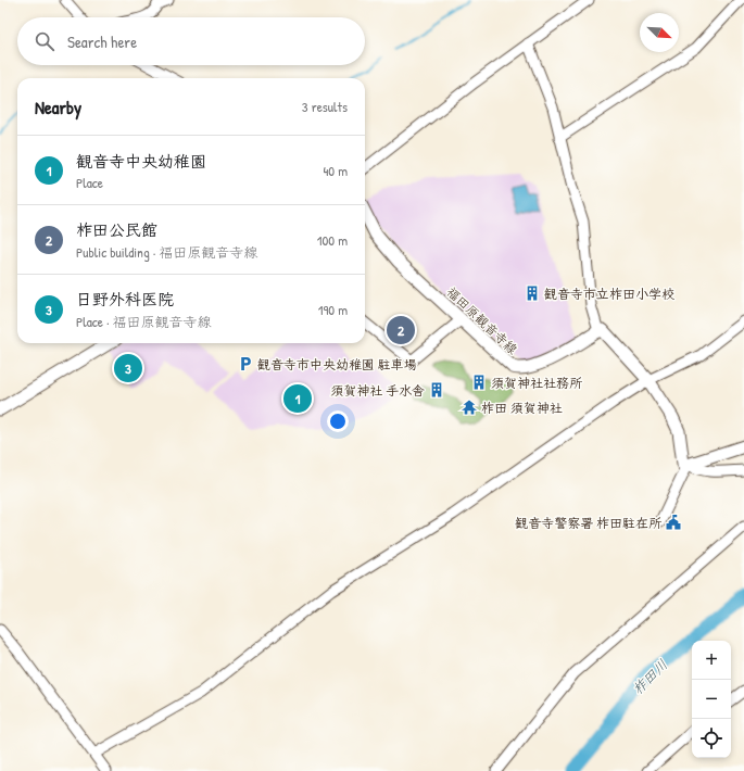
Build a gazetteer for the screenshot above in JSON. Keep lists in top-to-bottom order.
{
  "streets": {
    "main road": ["福田原観音寺線"]
  },
  "water": ["柞田川"],
  "places": {
    "building": ["観音寺市立柞田小学校", "須賀神社社務所", "須賀神社 手水舎"],
    "parking": ["観音寺市中央幼稚園 駐車場"],
    "temple": ["柞田 須賀神社"],
    "public building": ["観音寺警察署 柞田駐在所"]
  },
  "north": "bottom right",
  "page": {
    "search": "Search here",
    "heading": ["Nearby", "3 results"],
    "list": [
      {
        "mark": "1",
        "name": "観音寺中央幼稚園",
        "note": "Place",
        "value": "40 m"
      },
      {
        "mark": "2",
        "name": "柞田公民館",
        "note": "Public building · 福田原観音寺線",
        "value": "100 m"
      },
      {
        "mark": "3",
        "name": "日野外科医院",
        "note": "Place · 福田原観音寺線",
        "value": "190 m"
      }
    ],
    "pins": ["2", "3", "1"],
    "map_buttons": ["+", "−"]
  }
}
